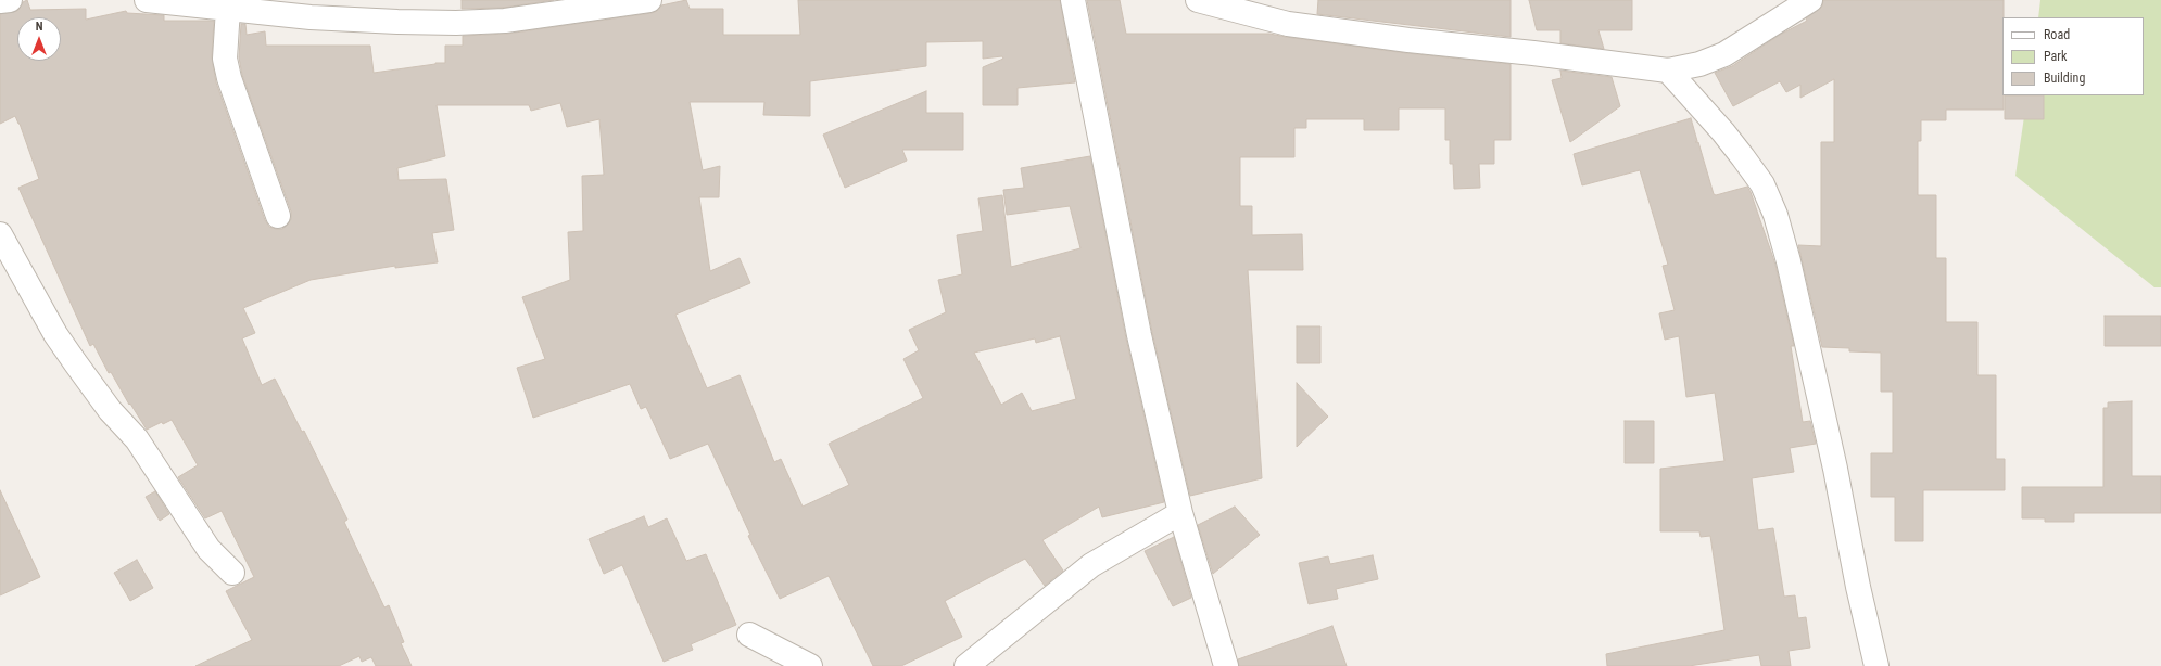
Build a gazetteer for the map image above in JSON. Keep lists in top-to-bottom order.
{
  "legend": ["Road", "Park", "Building"],
  "north": "top"
}
